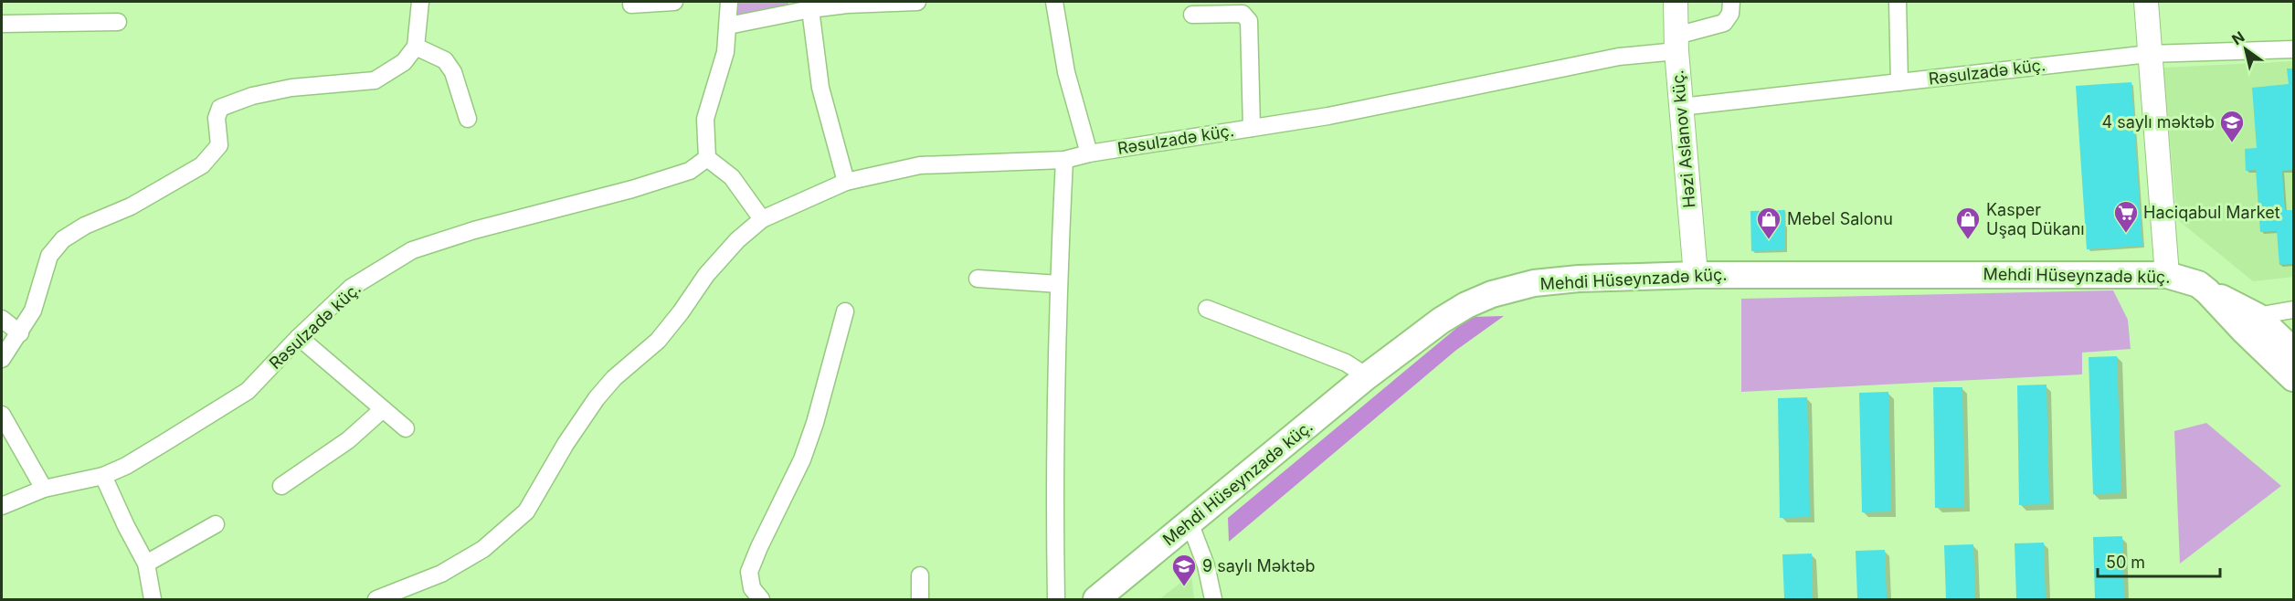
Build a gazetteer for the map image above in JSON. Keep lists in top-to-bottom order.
{
  "streets": {
    "main road": ["Həzi Aslanov küç.", "Mehdi Hüseynzadə küç."],
    "street": ["Rəsulzadə küç."]
  },
  "crossings": [
    ["Rəsulzadə küç.", "Həzi Aslanov küç."],
    ["Həzi Aslanov küç.", "Mehdi Hüseynzadə küç."]
  ],
  "places": {
    "school or university": ["4 saylı məktəb", "9 saylı Məktəb"],
    "supermarket": ["Haciqabul Market"],
    "shop": ["Mebel Salonu", "Kasper Uşaq Dükanı"]
  },
  "scale_bar": "50 m",
  "north": "top left"
}
